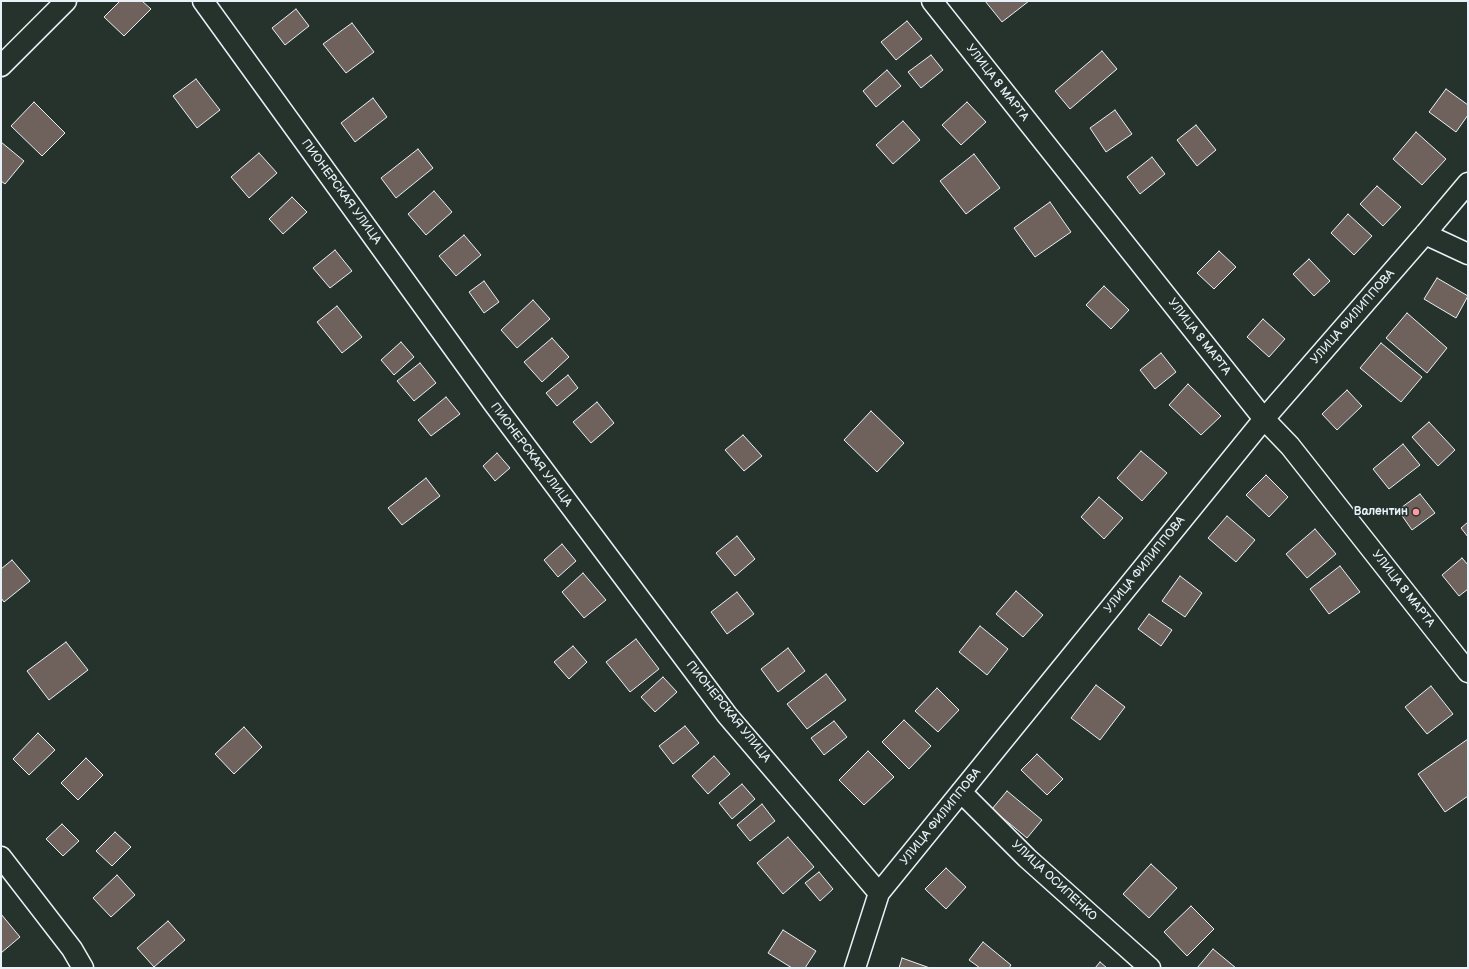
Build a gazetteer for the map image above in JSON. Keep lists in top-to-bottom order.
{
  "streets": {
    "street": [
      "УЛИЦА 8 МАРТА",
      "ПИОНЕРСКАЯ УЛИЦА",
      "УЛИЦА ФИЛИППОВА",
      "УЛИЦА ОСИПЕНКО"
    ]
  },
  "crossings": [
    ["УЛИЦА 8 МАРТА", "УЛИЦА ФИЛИППОВА"],
    ["ПИОНЕРСКАЯ УЛИЦА", "УЛИЦА ФИЛИППОВА"],
    ["УЛИЦА ФИЛИППОВА", "УЛИЦА ОСИПЕНКО"]
  ],
  "places": ["Валентин"]
}
